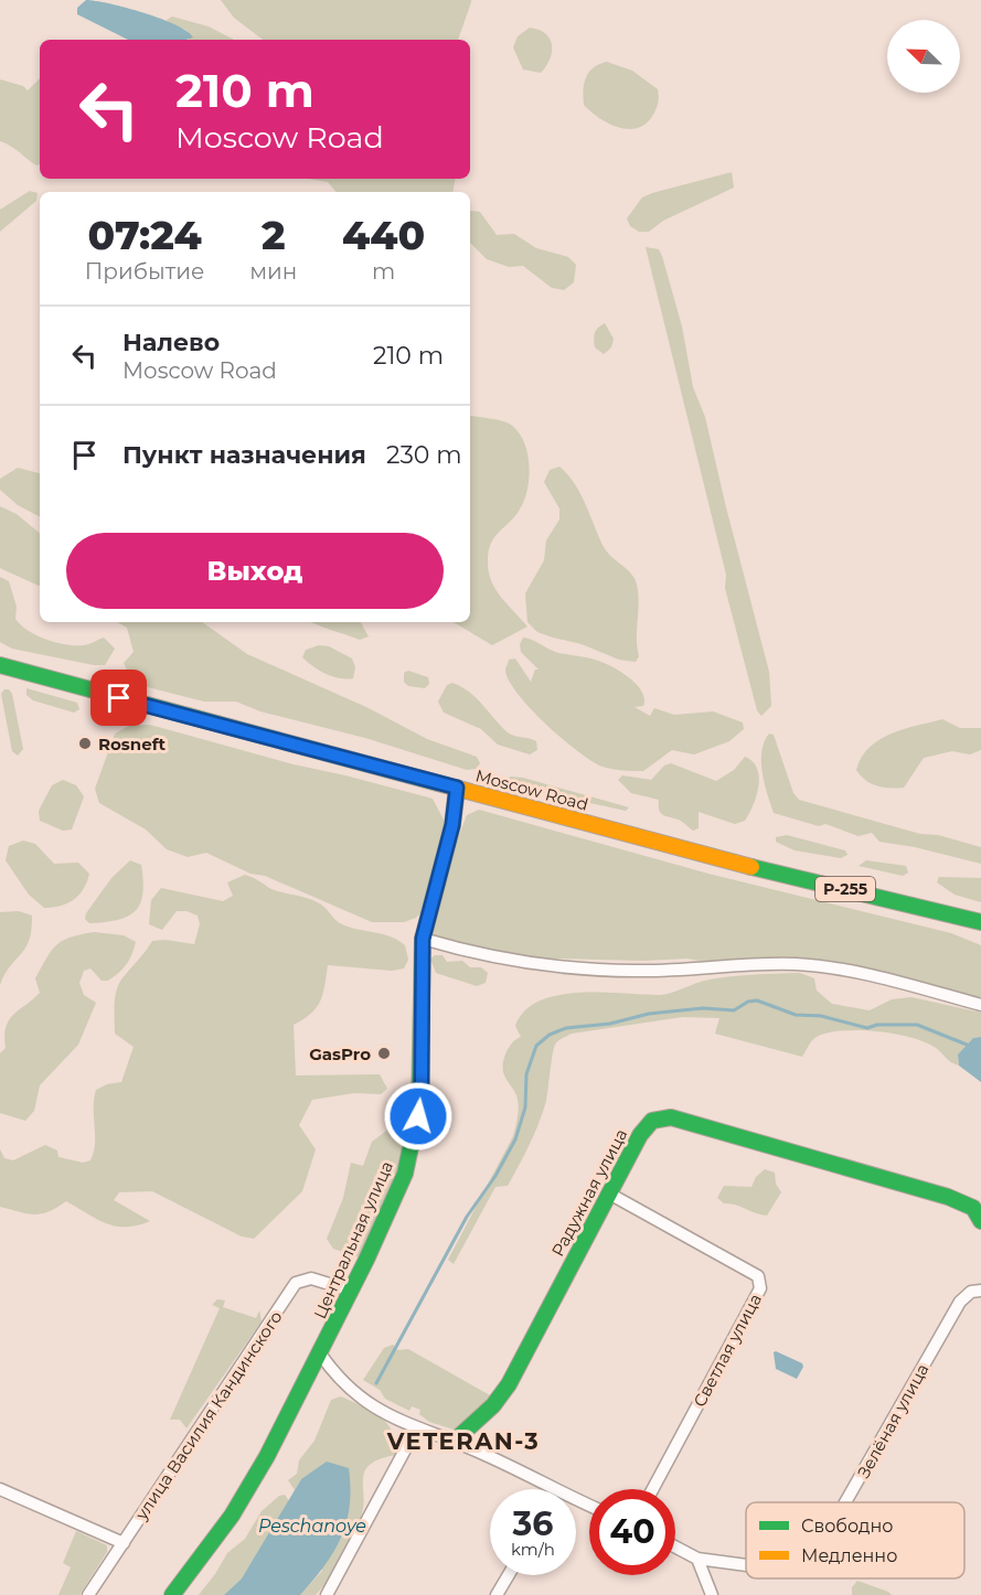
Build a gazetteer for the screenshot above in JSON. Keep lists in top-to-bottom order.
{
  "streets": {
    "main road": [
      "Moscow Road",
      "Р-255",
      "Радужная улица",
      "Центральная улица"
    ],
    "street": ["Светлая улица", "улица Василия Кандинского", "Зелёная улица"]
  },
  "crossings": [
    ["Moscow Road", "Центральная улица"],
    ["Радужная улица", "Светлая улица"],
    ["Центральная улица", "улица Василия Кандинского"]
  ],
  "districts": ["VETERAN-3"],
  "water": ["Peschanoye"],
  "places": ["Rosneft", "GasPro"],
  "legend": ["Свободно", "Медленно"],
  "north": "top left",
  "page": {
    "turn": ["210 m", "Moscow Road"],
    "eta": [
      "07:24",
      "Прибытие",
      "2",
      "мин",
      "440",
      "m"
    ],
    "list": [
      {
        "name": "Налево",
        "note": "Moscow Road",
        "value": "210 m"
      },
      {
        "name": "Пункт назначения",
        "value": "230 m"
      }
    ],
    "buttons": "Выход",
    "speed": "36 km/h",
    "limit": "40"
  }
}
